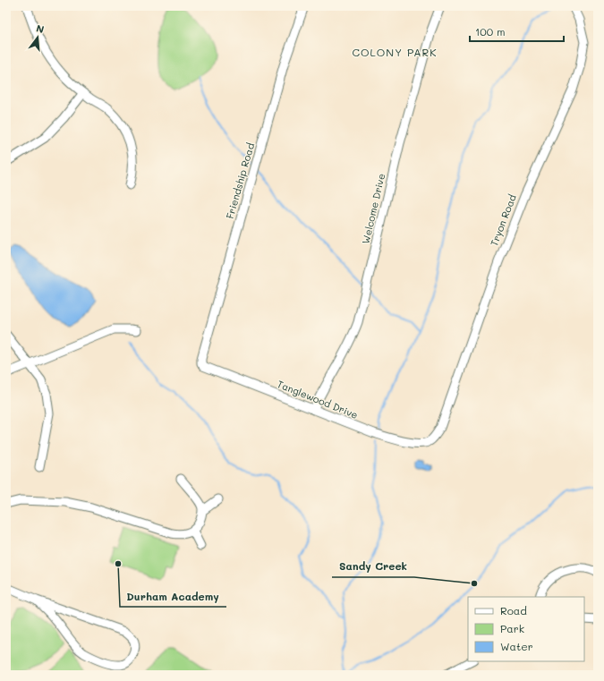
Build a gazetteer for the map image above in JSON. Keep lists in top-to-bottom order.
{
  "streets": {
    "street": [
      "Friendship Road",
      "Welcome Drive",
      "Tryon Road",
      "Tanglewood Drive"
    ]
  },
  "crossings": [
    ["Friendship Road", "Tanglewood Drive"],
    ["Welcome Drive", "Tanglewood Drive"],
    ["Tryon Road", "Tanglewood Drive"]
  ],
  "districts": ["COLONY PARK"],
  "places": ["Durham Academy", "Sandy Creek"],
  "legend": ["Road", "Park", "Water"],
  "scale_bar": "100 m",
  "north": "top"
}
